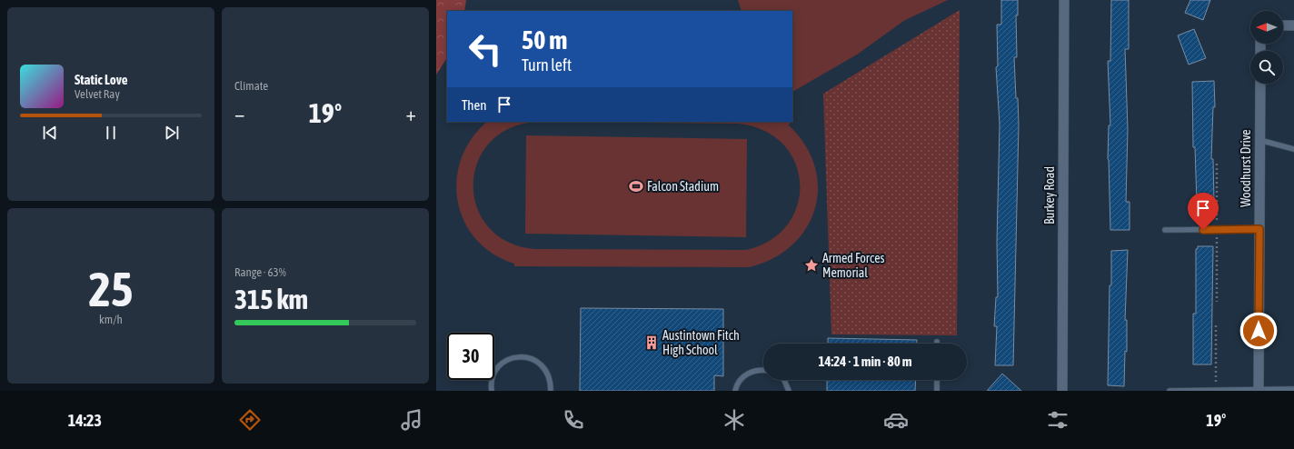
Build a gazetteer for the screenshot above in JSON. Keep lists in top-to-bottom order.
{
  "streets": {
    "street": ["Woodhurst Drive", "Burkey Road"]
  },
  "places": {
    "sports": ["Falcon Stadium"],
    "place": ["Armed Forces Memorial"],
    "building": ["Austintown Fitch High School"]
  },
  "north": "left",
  "page": {
    "tile": [
      "Climate",
      ["25", "km/h"],
      ["Range · 63%", "315 km"]
    ],
    "turn": ["50 m", "Turn left"],
    "song": ["Static Love", "Velvet Ray"],
    "then": "Then",
    "heat": ["−", "19°", "+"],
    "limit": "30",
    "trip": "14:24 · 1 min · 80 m",
    "tabs": ["14:23", "19°"]
  }
}
